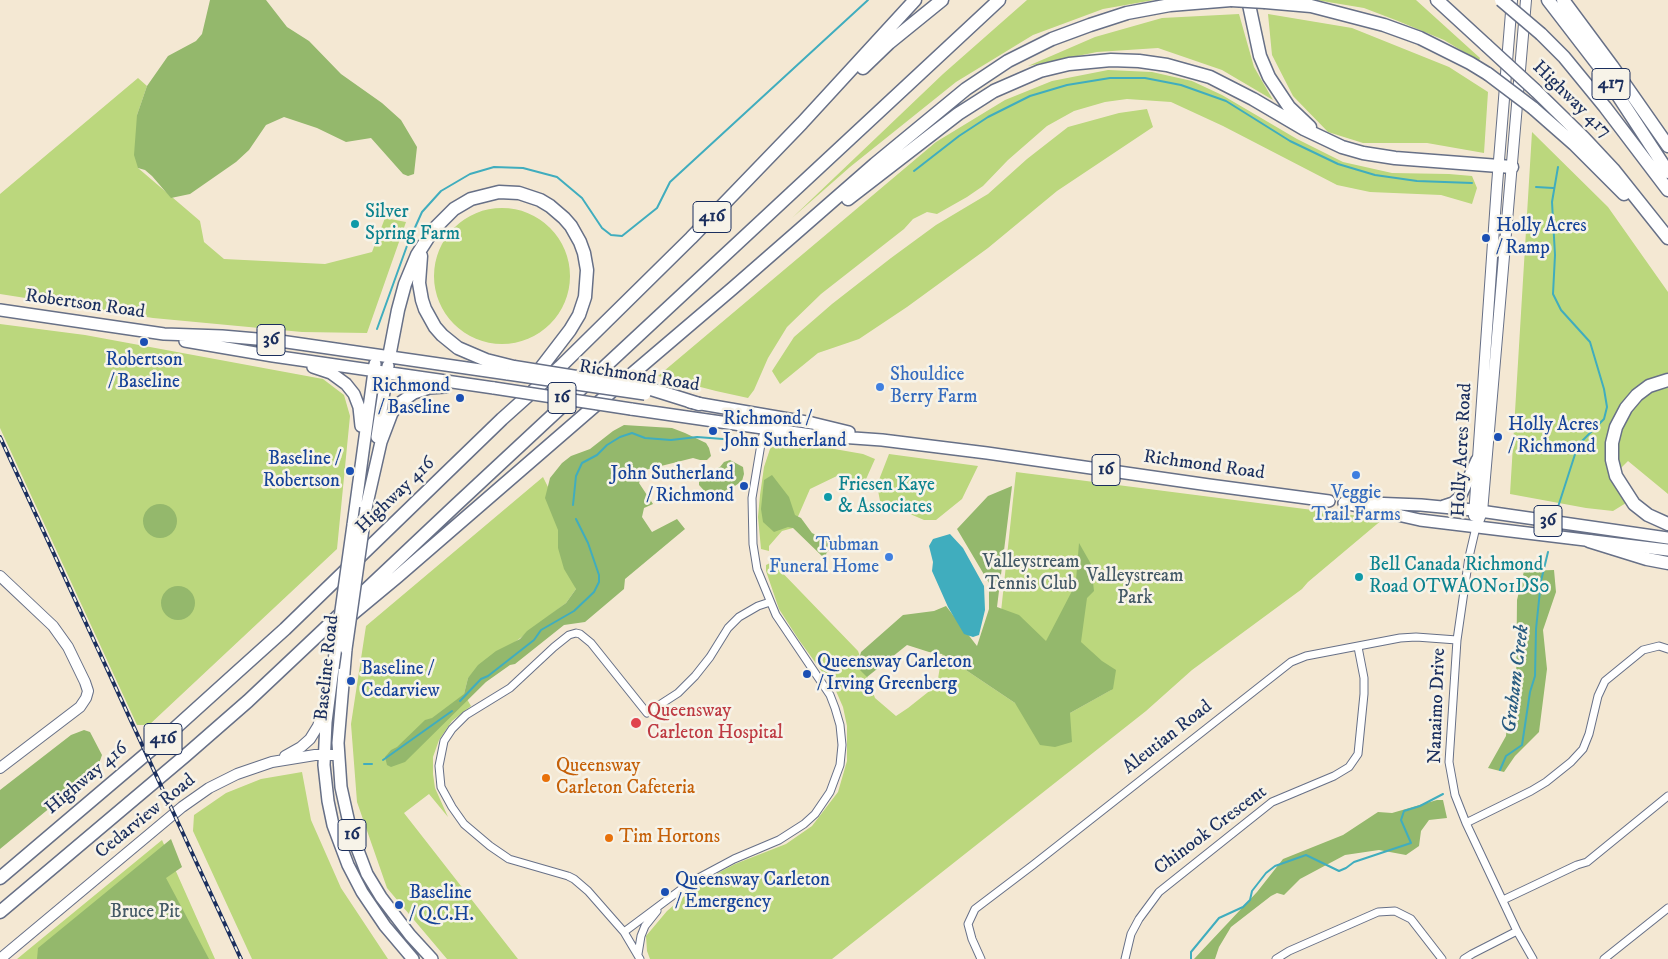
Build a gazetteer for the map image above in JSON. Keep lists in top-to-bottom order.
{
  "streets": {
    "highway": [
      "417",
      "Highway 417",
      "416",
      "Highway 416"
    ],
    "main road": [
      "Robertson Road",
      "36",
      "Richmond Road",
      "16",
      "Holly Acres Road",
      "Baseline Road",
      "Cedarview Road"
    ],
    "street": ["Nanaimo Drive", "Aleutian Road", "Chinook Crescent"]
  },
  "crossings": [
    ["Robertson Road", "Richmond Road"],
    ["Robertson Road", "Baseline Road"],
    ["Richmond Road", "Holly Acres Road"],
    ["Richmond Road", "Baseline Road"],
    ["Richmond Road", "Nanaimo Drive"],
    ["Holly Acres Road", "Nanaimo Drive"],
    ["Baseline Road", "Cedarview Road"],
    ["Nanaimo Drive", "Aleutian Road"],
    ["Aleutian Road", "Chinook Crescent"]
  ],
  "water": ["Graham Creek"],
  "parks": ["Valleystream Tennis Club", "Valleystream Park", "Bruce Pit"],
  "places": [
    "Silver Spring Farm",
    "Holly Acres / Ramp",
    "Robertson / Baseline",
    "Shouldice Berry Farm",
    "Richmond / Baseline",
    "Richmond / John Sutherland",
    "Holly Acres / Richmond",
    "Baseline / Robertson",
    "Veggie Trail Farms",
    "John Sutherland / Richmond",
    "Friesen Kaye & Associates",
    "Tubman Funeral Home",
    "Bell Canada Richmond Road OTWAON01DS0",
    "Queensway Carleton / Irving Greenberg",
    "Baseline / Cedarview",
    "Queensway Carleton Hospital",
    "Queensway Carleton Cafeteria",
    "Tim Hortons",
    "Queensway Carleton / Emergency",
    "Baseline / Q.C.H."
  ]
}
